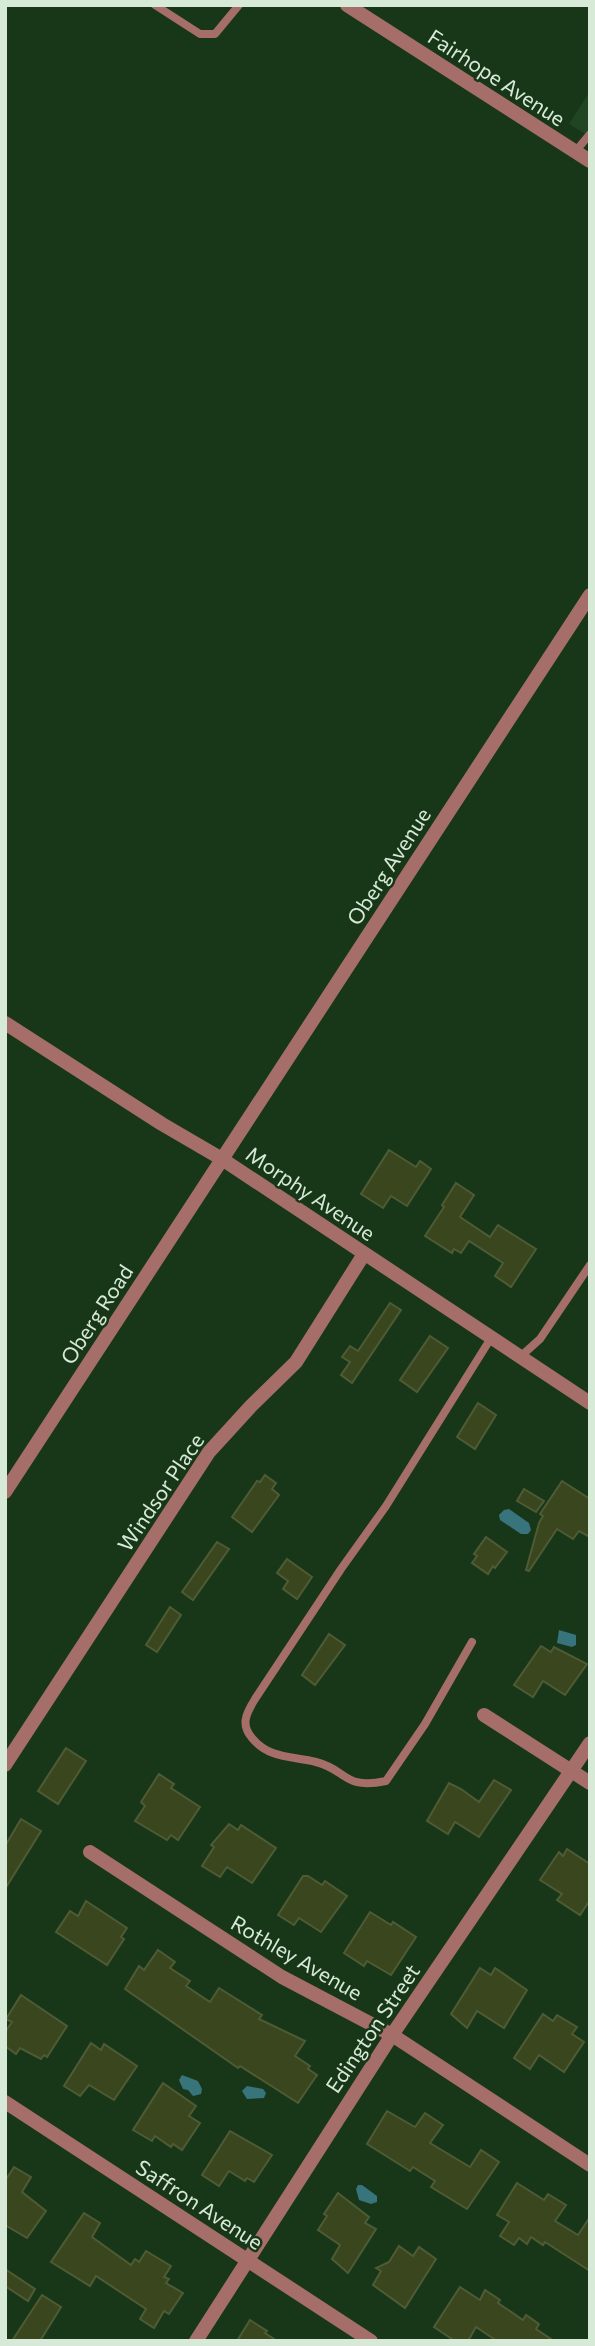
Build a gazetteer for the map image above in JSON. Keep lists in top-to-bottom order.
{
  "streets": {
    "street": [
      "Fairhope Avenue",
      "Oberg Avenue",
      "Morphy Avenue",
      "Oberg Road",
      "Windsor Place",
      "Rothley Avenue",
      "Edington Street",
      "Saffron Avenue"
    ]
  },
  "crossings": [
    ["Oberg Avenue", "Morphy Avenue"],
    ["Oberg Avenue", "Oberg Road"],
    ["Morphy Avenue", "Oberg Road"],
    ["Morphy Avenue", "Windsor Place"],
    ["Rothley Avenue", "Edington Street"],
    ["Edington Street", "Saffron Avenue"]
  ]
}
